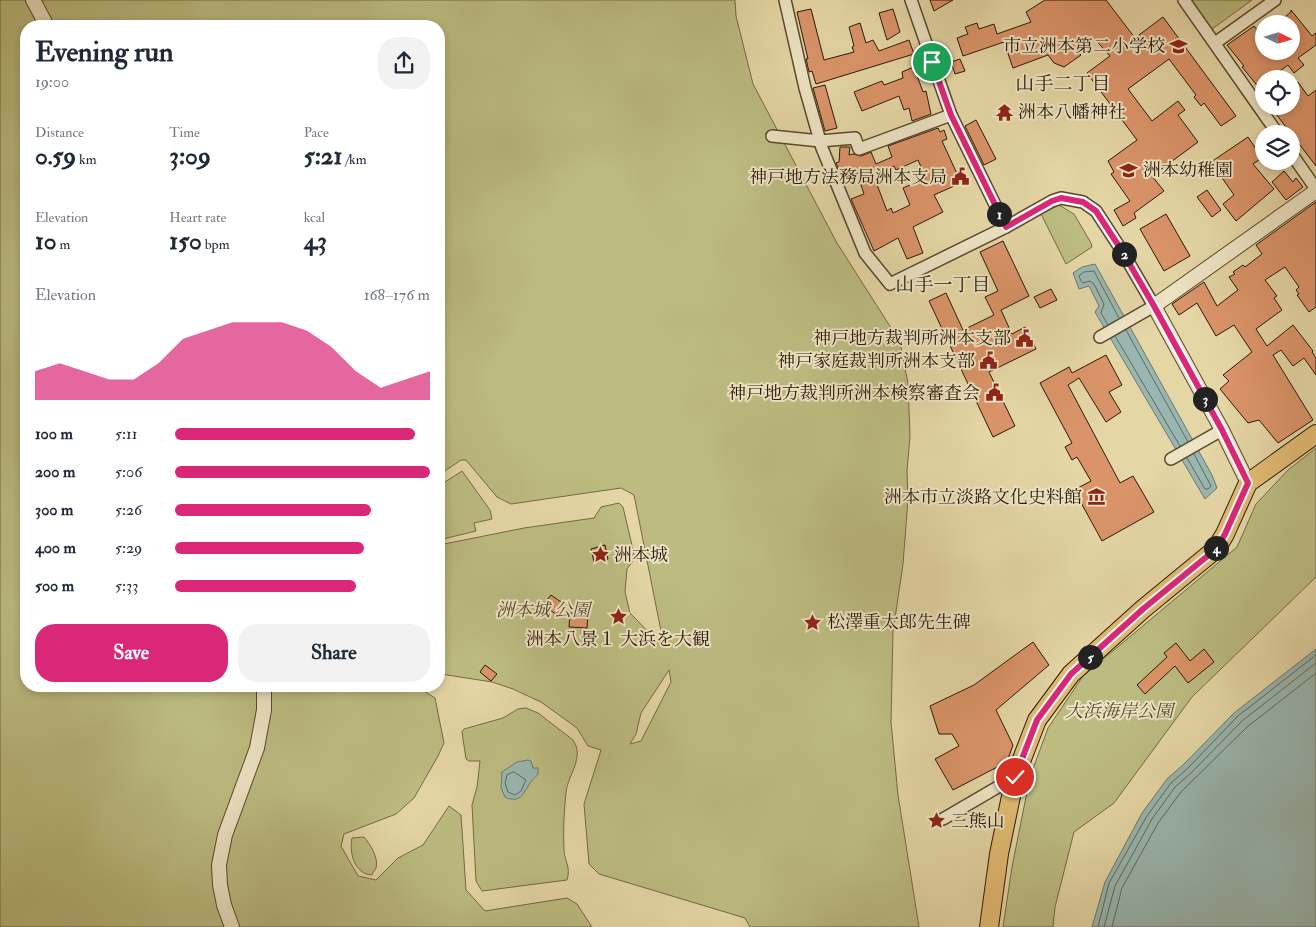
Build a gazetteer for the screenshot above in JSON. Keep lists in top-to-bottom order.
{
  "districts": ["山手二丁目", "山手一丁目"],
  "parks": ["洲本城 公園", "大浜海岸公園"],
  "places": {
    "school or university": ["市立洲本第二小学校", "洲本幼稚園"],
    "temple": ["洲本八幡神社"],
    "public building": [
      "神戸地方法務局洲本支局",
      "神戸地方裁判所洲本支部",
      "神戸家庭裁判所洲本支部",
      "神戸地方裁判所洲本検察審査会"
    ],
    "museum": ["洲本市立淡路文化史料館"],
    "place": [
      "洲本城",
      "洲本八景１ 大浜を大観",
      "松澤重太郎先生碑",
      "三熊山"
    ]
  },
  "north": "right",
  "page": {
    "heading": ["Evening run", "19:00"],
    "stats": [
      ["Distance", "0.59 km"],
      ["Time", "3:09"],
      ["Pace", "5:21 /km"],
      ["Elevation", "10 m"],
      ["Heart rate", "150 bpm"],
      ["kcal", "43"]
    ],
    "pins": [
      "1",
      "2",
      "3",
      "4",
      "5"
    ],
    "chart": ["Elevation", "168–176 m"],
    "list": [
      {
        "name": "100 m",
        "note": "5:11"
      },
      {
        "name": "200 m",
        "note": "5:06"
      },
      {
        "name": "300 m",
        "note": "5:26"
      },
      {
        "name": "400 m",
        "note": "5:29"
      },
      {
        "name": "500 m",
        "note": "5:33"
      }
    ],
    "buttons": ["Save", "Share"]
  }
}
